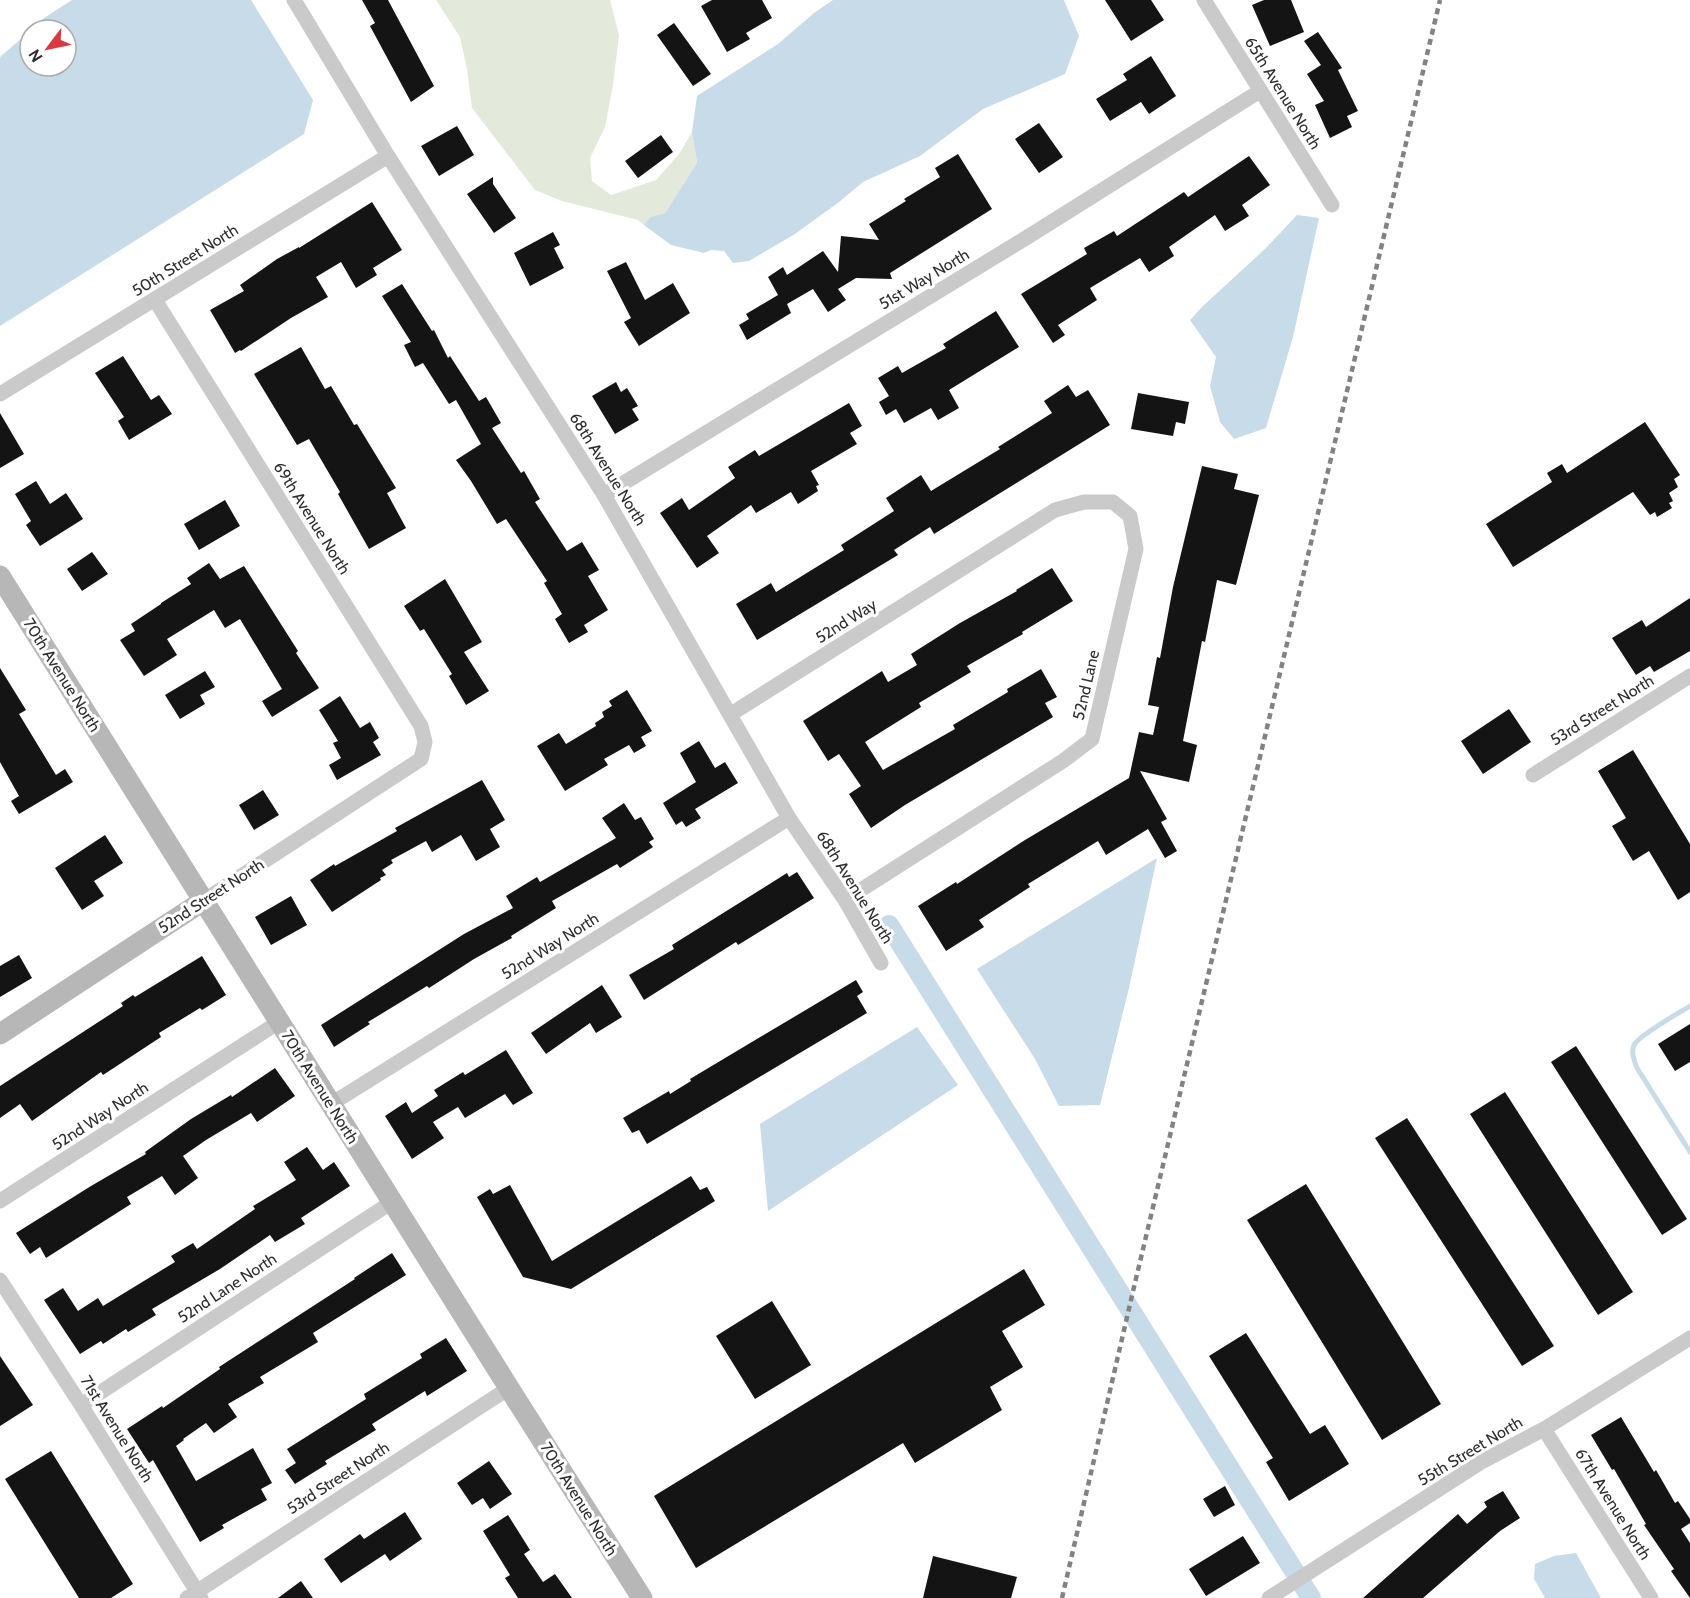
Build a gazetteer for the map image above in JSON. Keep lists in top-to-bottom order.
{
  "streets": {
    "street": [
      "65th Avenue North",
      "50th Street North",
      "51st Way North",
      "68th Avenue North",
      "69th Avenue North",
      "52nd Way",
      "70th Avenue North",
      "52nd Lane",
      "53rd Street North",
      "52nd Street North",
      "52nd Way North",
      "52nd Lane North",
      "71st Avenue North",
      "55th Street North",
      "67th Avenue North"
    ]
  },
  "crossings": [
    ["65th Avenue North", "51st Way North"],
    ["50th Street North", "68th Avenue North"],
    ["50th Street North", "69th Avenue North"],
    ["51st Way North", "68th Avenue North"],
    ["68th Avenue North", "52nd Way"],
    ["68th Avenue North", "52nd Lane"],
    ["68th Avenue North", "52nd Way North"],
    ["69th Avenue North", "52nd Street North"],
    ["52nd Way", "52nd Lane"],
    ["70th Avenue North", "53rd Street North"],
    ["70th Avenue North", "52nd Street North"],
    ["70th Avenue North", "52nd Way North"],
    ["70th Avenue North", "52nd Lane North"],
    ["53rd Street North", "71st Avenue North"],
    ["52nd Lane North", "71st Avenue North"],
    ["55th Street North", "67th Avenue North"]
  ],
  "north": "bottom left"
}
